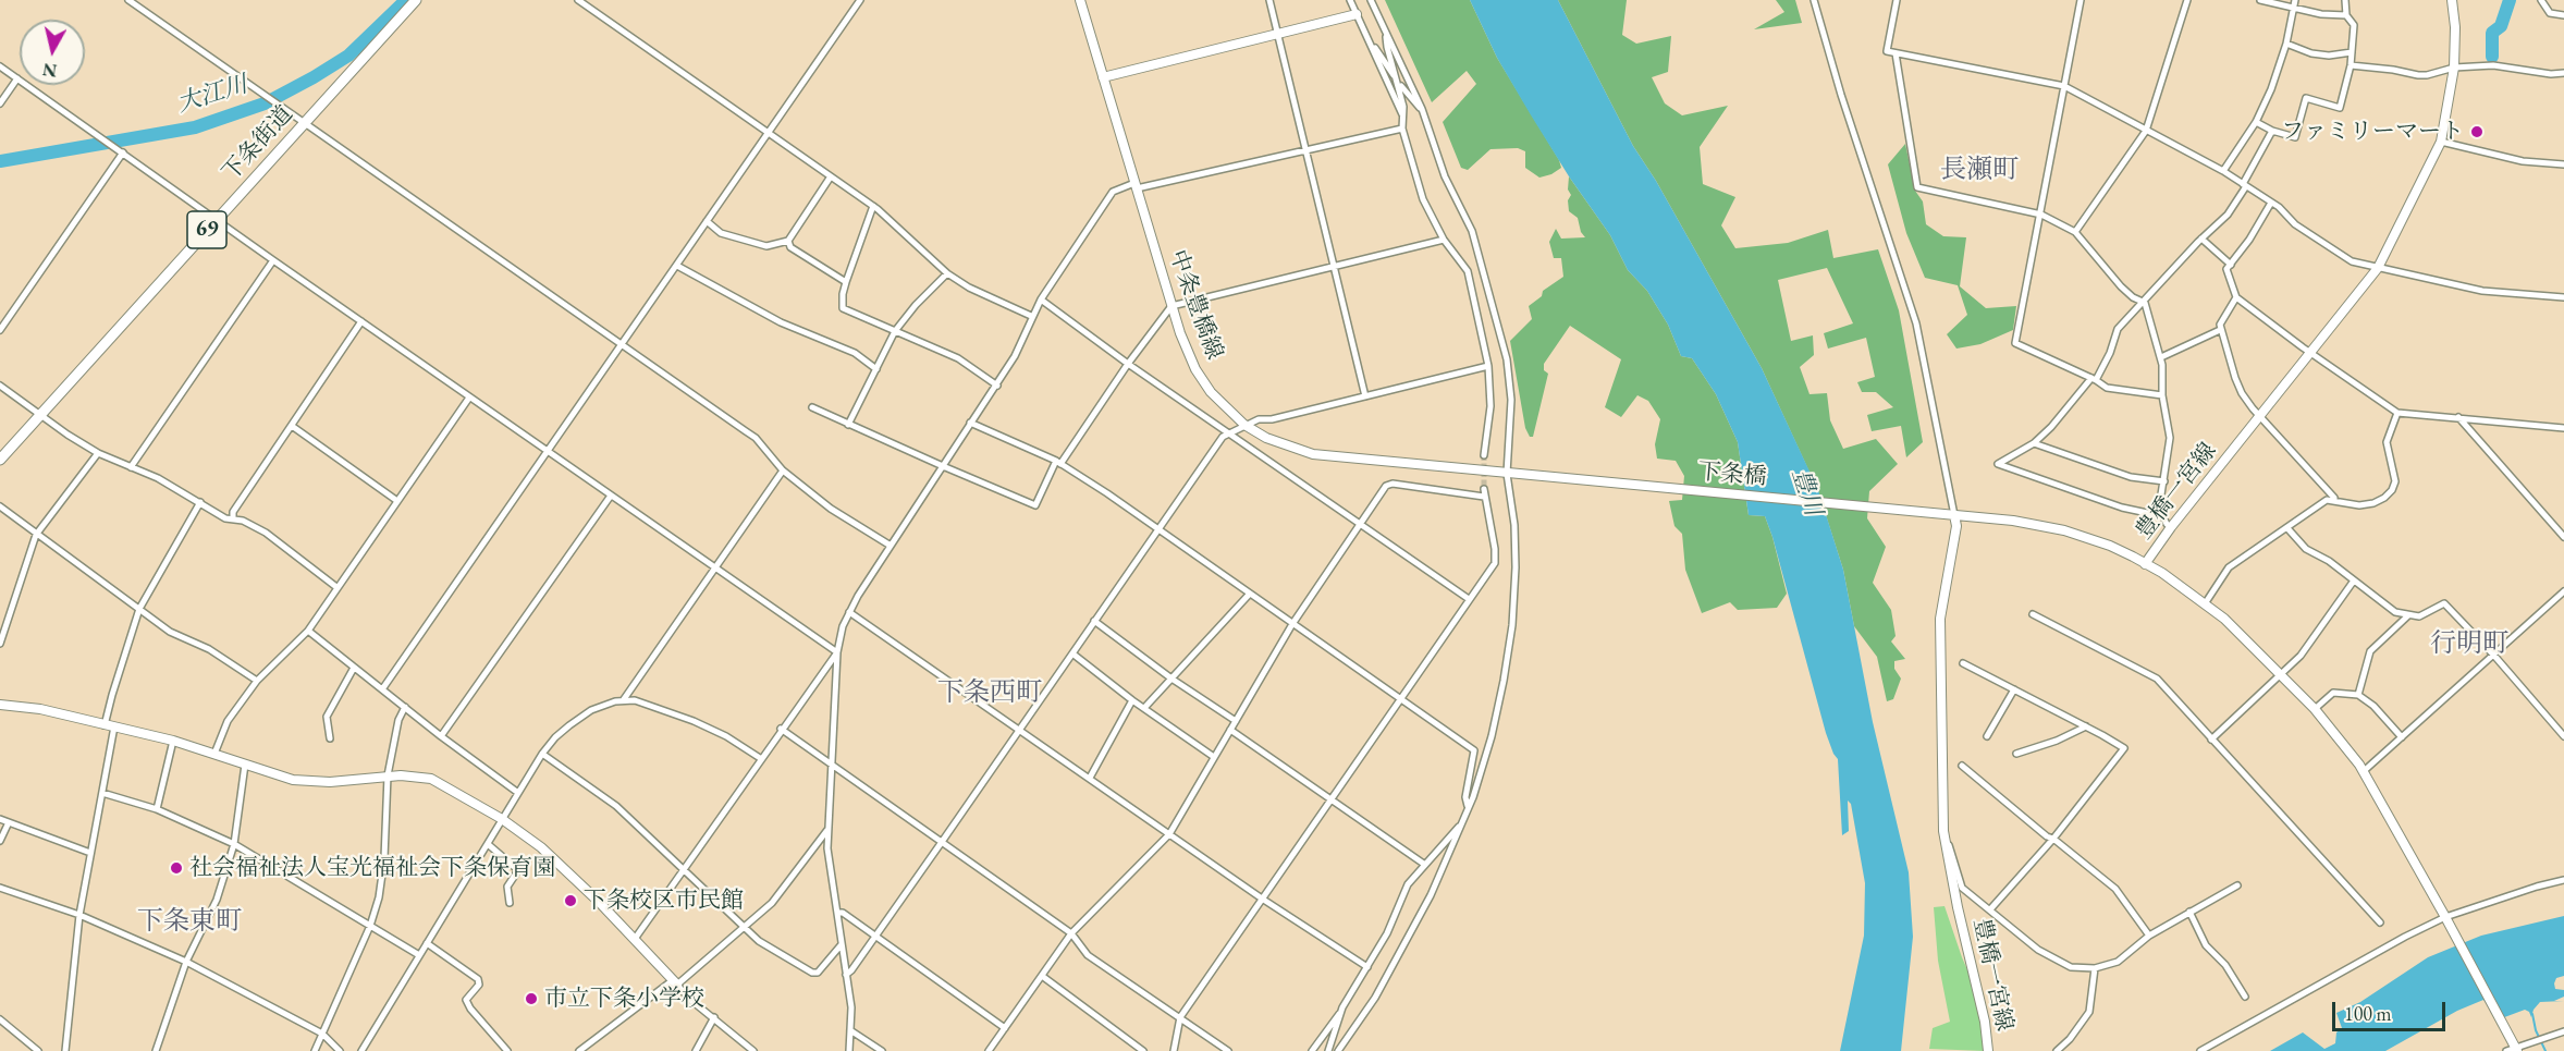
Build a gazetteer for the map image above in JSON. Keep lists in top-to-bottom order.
{
  "streets": {
    "main road": [
      "下条街道",
      "69",
      "中条豊橋線",
      "下条橋",
      "豊橋一宮線"
    ]
  },
  "crossings": [
    ["中条豊橋線", "下条橋"],
    ["下条橋", "豊橋一宮線"]
  ],
  "districts": [
    "長瀬町",
    "行明町",
    "下条西町",
    "下条東町"
  ],
  "water": ["大江川", "豊川"],
  "places": [
    "ファミリーマート",
    "社会福祉法人宝光福祉会下条保育園",
    "下条校区市民館",
    "市立下条小学校"
  ],
  "scale_bar": "100 m",
  "north": "bottom"
}
